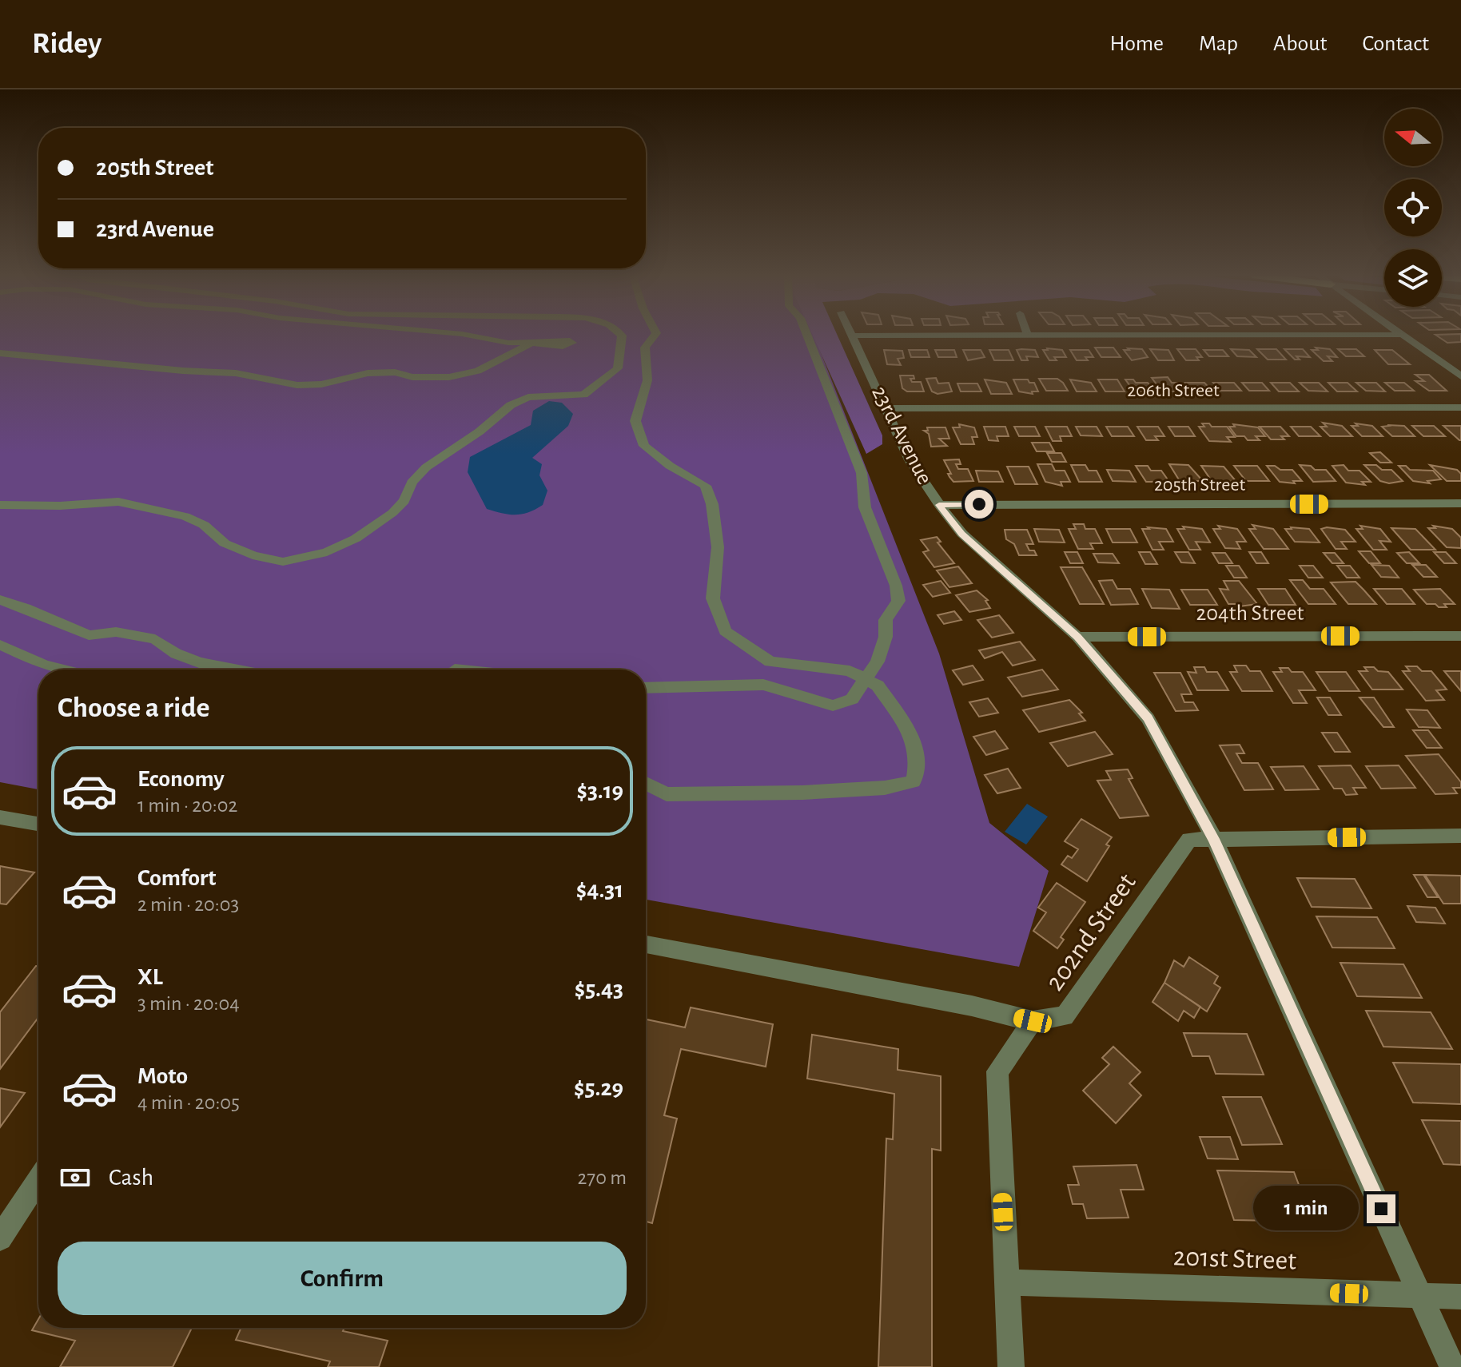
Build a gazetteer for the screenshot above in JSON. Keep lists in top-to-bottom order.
{
  "streets": {
    "street": [
      "206th Street",
      "23rd Avenue",
      "205th Street",
      "204th Street",
      "202nd Street",
      "201st Street"
    ]
  },
  "crossings": [
    ["206th Street", "23rd Avenue"],
    ["23rd Avenue", "205th Street"],
    ["23rd Avenue", "204th Street"],
    ["23rd Avenue", "202nd Street"],
    ["23rd Avenue", "201st Street"]
  ],
  "north": "left",
  "page": {
    "header": "Ridey",
    "nav": [
      "Home",
      "Map",
      "About",
      "Contact"
    ],
    "banner": ["205th Street", "23rd Avenue"],
    "heading": "Choose a ride",
    "list": [
      {
        "name": "Economy",
        "note": "1 min · 20:02",
        "value": "$3.19"
      },
      {
        "name": "Comfort",
        "note": "2 min · 20:03",
        "value": "$4.31"
      },
      {
        "name": "XL",
        "note": "3 min · 20:04",
        "value": "$5.43"
      },
      {
        "name": "Moto",
        "note": "4 min · 20:05",
        "value": "$5.29"
      }
    ],
    "pay": ["Cash", "270 m"],
    "bubble": "1 min",
    "buttons": "Confirm"
  }
}
